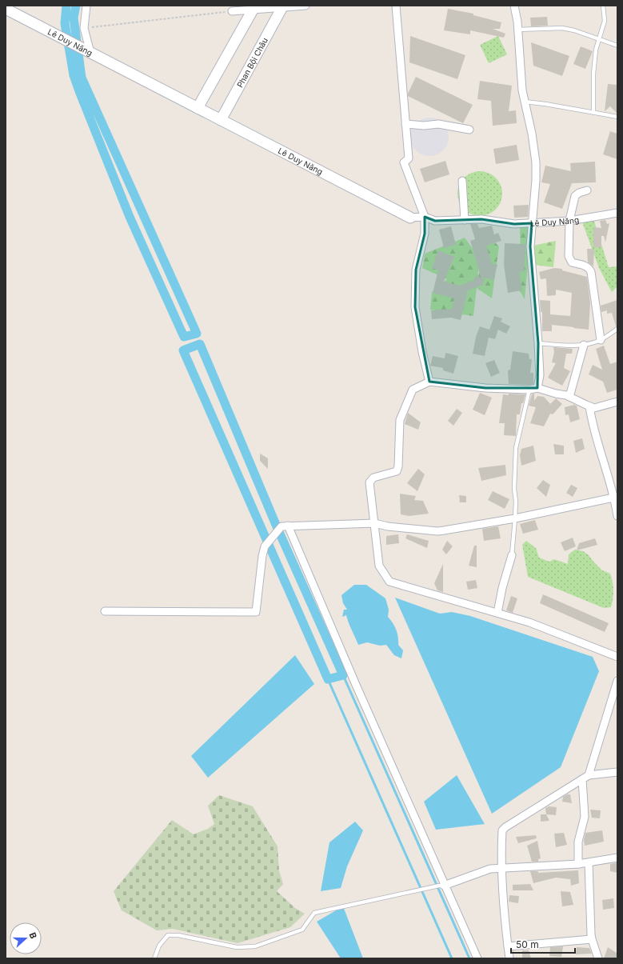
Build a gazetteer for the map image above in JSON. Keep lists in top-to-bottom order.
{
  "streets": {
    "street": ["Lê Duy Năng", "Phan Bội Châu"]
  },
  "crossings": [
    ["Lê Duy Năng", "Phan Bội Châu"]
  ],
  "scale_bar": "50 m",
  "north": "right"
}
